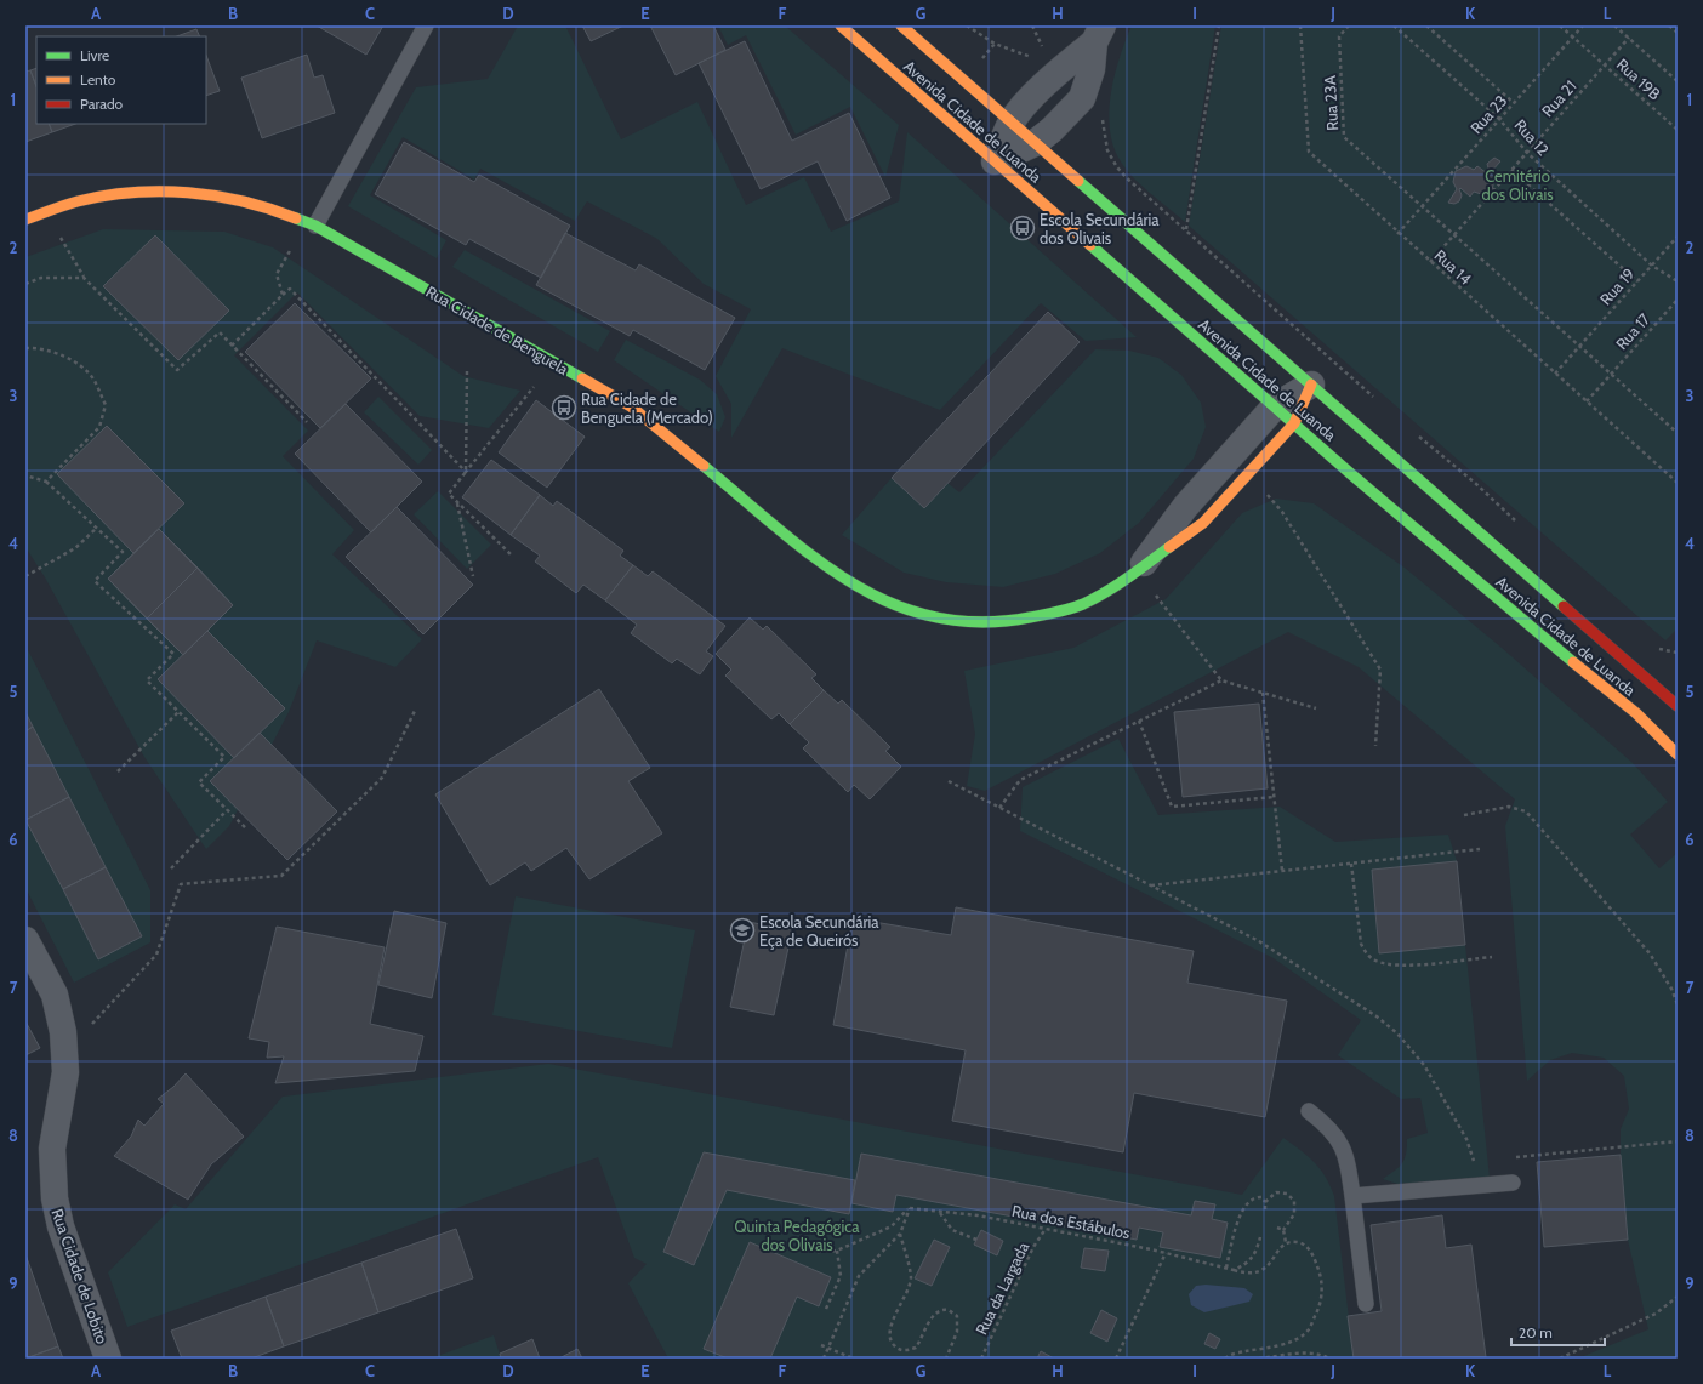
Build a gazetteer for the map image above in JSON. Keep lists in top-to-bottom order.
{
  "streets": {
    "main road": ["Avenida Cidade de Luanda", "Rua Cidade de Benguela"],
    "street": ["Rua Cidade de Lobito"],
    "path": [
      "Rua 19B",
      "Rua 21",
      "Rua 23A",
      "Rua 23",
      "Rua 12",
      "Rua 14",
      "Rua 19",
      "Rua 17",
      "Rua dos Estábulos",
      "Rua da Largada"
    ]
  },
  "crossings": [
    ["Rua 19B", "Rua 21"],
    ["Rua 19B", "Rua 23"],
    ["Rua 21", "Rua 23A"],
    ["Rua 21", "Rua 12"],
    ["Rua 21", "Rua 14"],
    ["Rua 23A", "Rua 23"],
    ["Rua 23A", "Rua 14"],
    ["Rua 23", "Rua 12"],
    ["Rua 23", "Rua 14"],
    ["Avenida Cidade de Luanda", "Rua Cidade de Benguela"],
    ["Rua 12", "Rua 19"],
    ["Rua 14", "Rua 19"],
    ["Rua 14", "Rua 17"],
    ["Rua dos Estábulos", "Rua da Largada"]
  ],
  "parks": ["Cemitério dos Olivais", "Quinta Pedagógica dos Olivais"],
  "places": {
    "bus stop": ["Escola Secundária dos Olivais", "Rua Cidade de Benguela (Mercado)"],
    "school or university": ["Escola Secundária Eça de Queirós"]
  },
  "legend": ["Livre", "Lento", "Parado"],
  "scale_bar": "20 m",
  "grid": {
    "columns": [
      "A",
      "B",
      "C",
      "D",
      "E",
      "F",
      "G",
      "H",
      "I",
      "J",
      "K",
      "L"
    ],
    "rows": [
      "1",
      "2",
      "3",
      "4",
      "5",
      "6",
      "7",
      "8",
      "9"
    ]
  }
}
